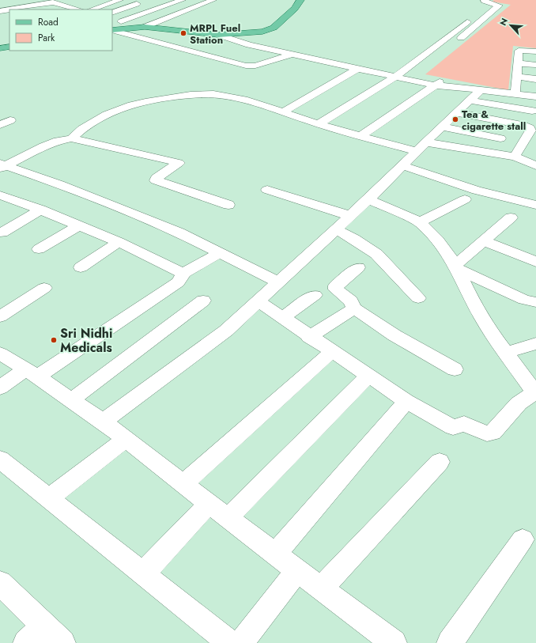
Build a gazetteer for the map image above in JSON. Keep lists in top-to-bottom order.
{
  "places": ["MRPL Fuel Station", "Tea & cigarette stall", "Sri Nidhi Medicals"],
  "legend": ["Road", "Park"],
  "north": "top left"
}
